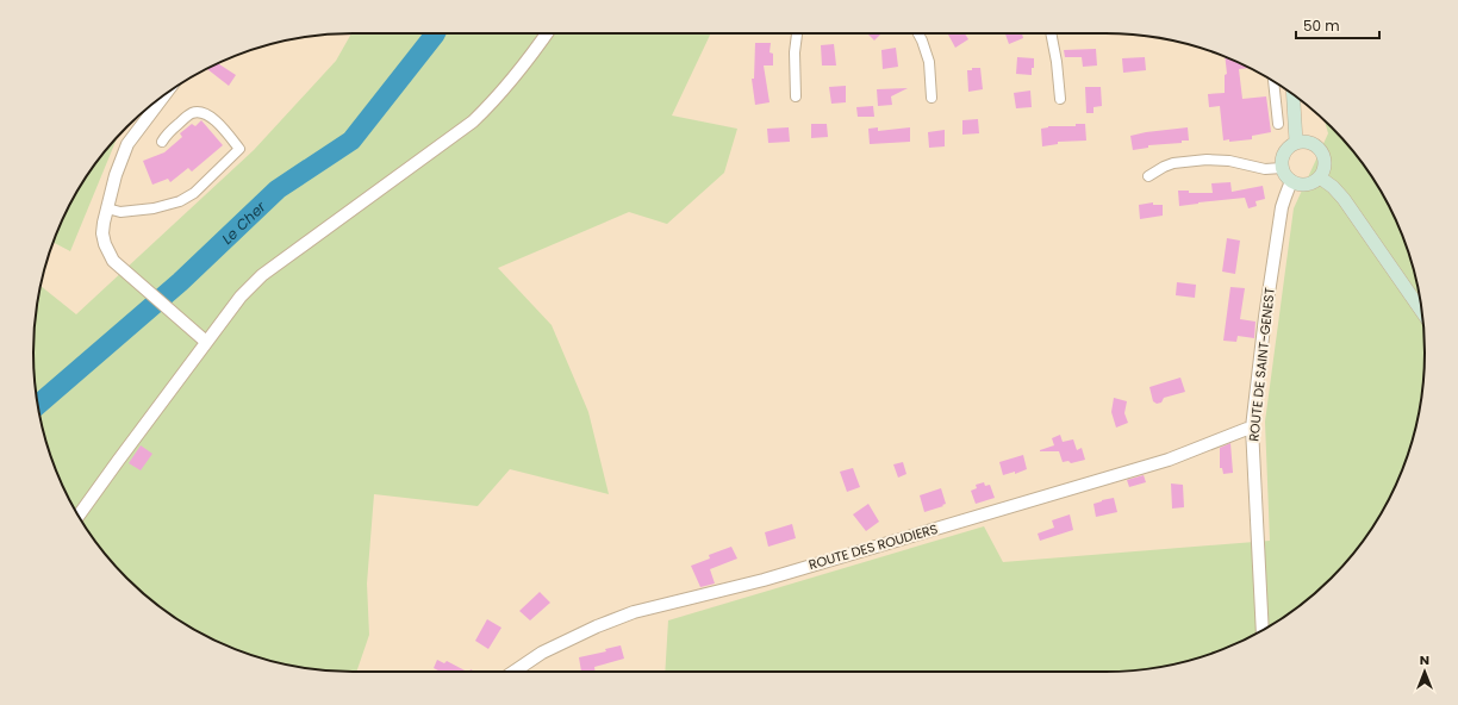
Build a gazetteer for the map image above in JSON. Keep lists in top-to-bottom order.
{
  "streets": {
    "street": ["ROUTE DE SAINT-GENEST", "ROUTE DES ROUDIERS"]
  },
  "crossings": [
    ["ROUTE DE SAINT-GENEST", "ROUTE DES ROUDIERS"]
  ],
  "water": ["Le Cher"],
  "scale_bar": "50 m",
  "north": "top"
}
